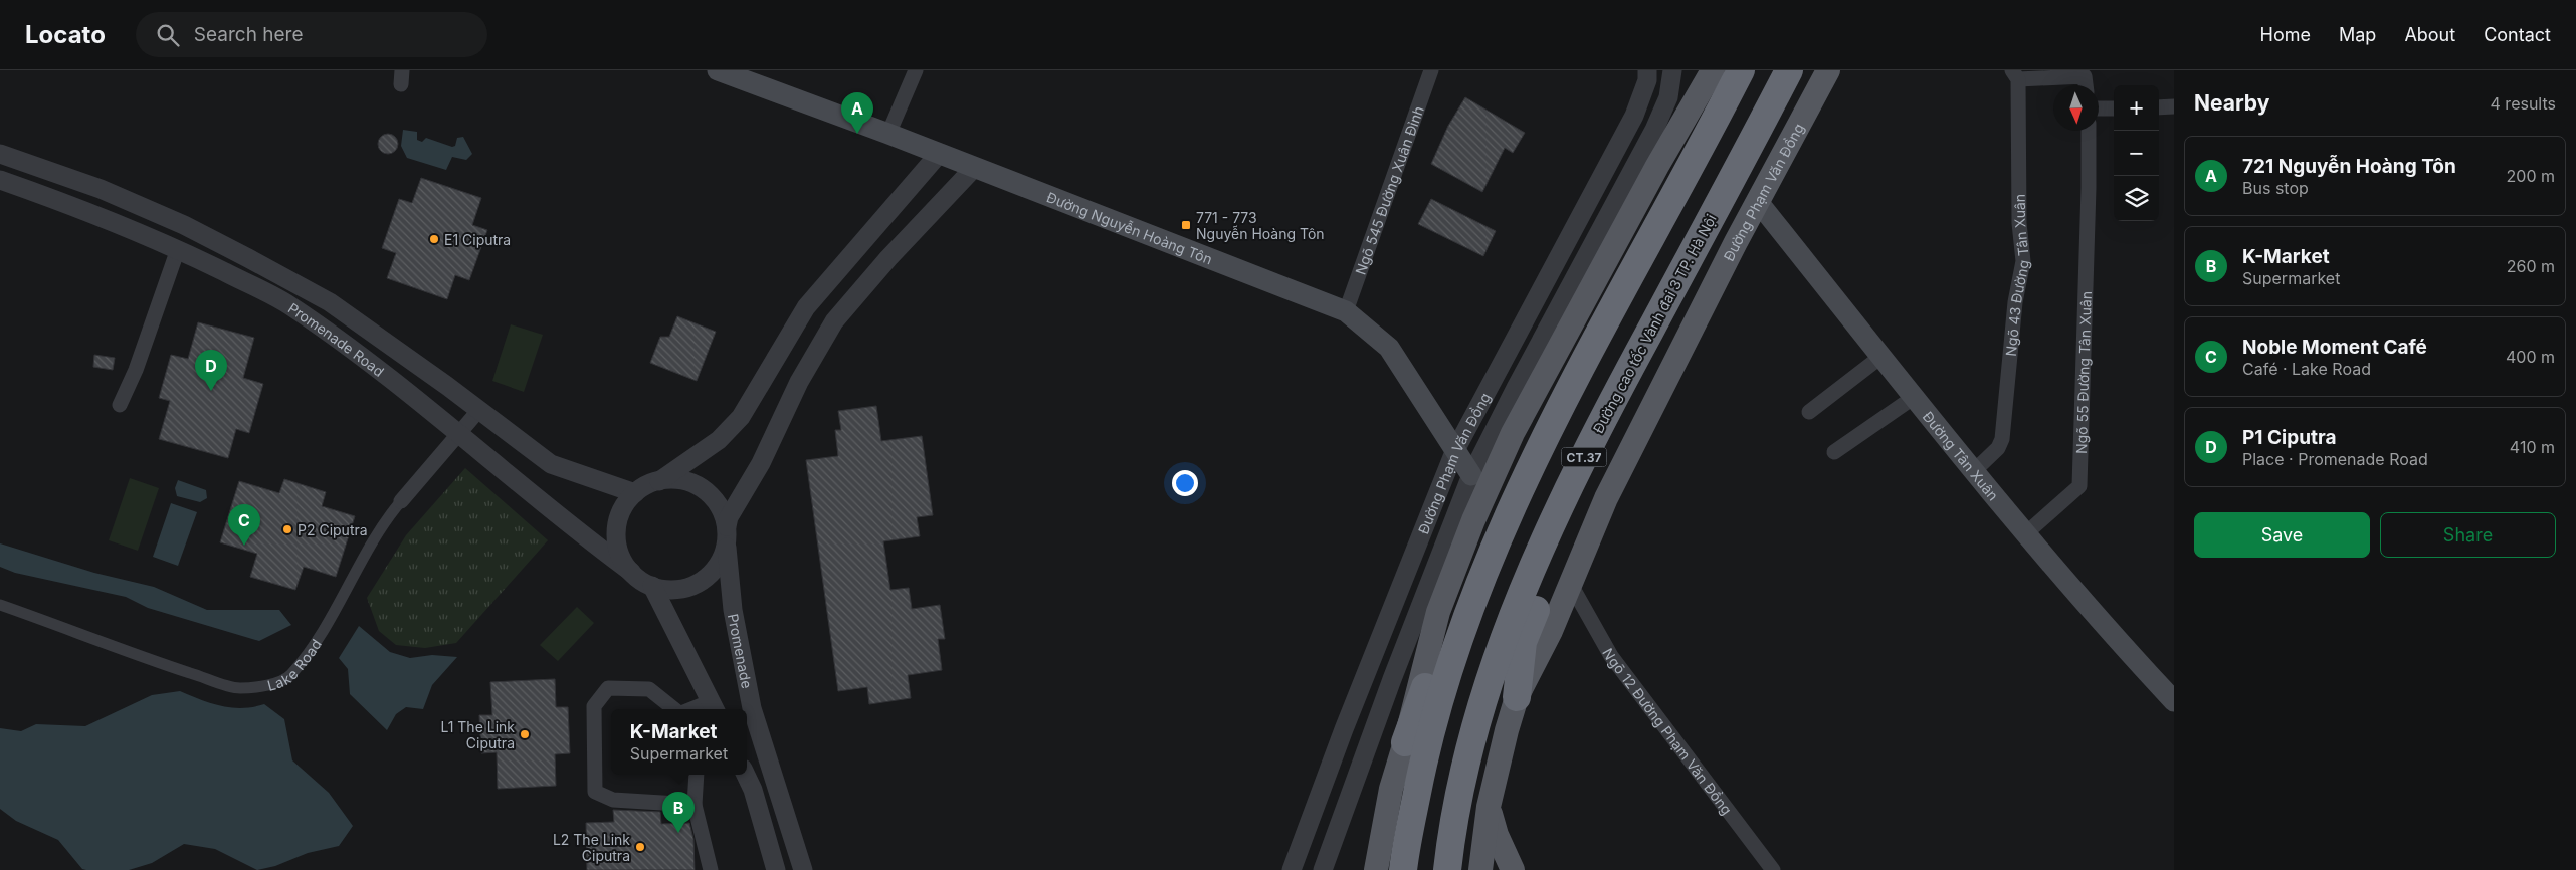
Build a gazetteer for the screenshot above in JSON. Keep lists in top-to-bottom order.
{
  "streets": {
    "highway": ["Đường cao tốc Vành đai 3 TP. Hà Nội", "CT.37"],
    "main road": ["Đường Phạm Văn Đồng", "Đường Nguyễn Hoàng Tôn", "Đường Tân Xuân"],
    "street": [
      "Ngõ 545 Đường Xuân Đỉnh",
      "Ngõ 43 Đường Tân Xuân",
      "Promenade Road",
      "Ngõ 55 Đường Tân Xuân",
      "Promenade",
      "Lake Road",
      "Ngõ 12 Đường Phạm Văn Đồng"
    ]
  },
  "crossings": [
    ["Ngõ 545 Đường Xuân Đỉnh", "Đường Nguyễn Hoàng Tôn"],
    ["Đường Phạm Văn Đồng", "Đường Nguyễn Hoàng Tôn"],
    ["Đường Phạm Văn Đồng", "Đường Tân Xuân"],
    ["Đường Phạm Văn Đồng", "Ngõ 12 Đường Phạm Văn Đồng"],
    ["Ngõ 43 Đường Tân Xuân", "Đường Tân Xuân"],
    ["Promenade Road", "Promenade"],
    ["Promenade Road", "Lake Road"],
    ["Ngõ 55 Đường Tân Xuân", "Đường Tân Xuân"]
  ],
  "places": {
    "transit": ["771 - 773 Nguyễn Hoàng Tôn"],
    "other": [
      "E1 Ciputra",
      "P2 Ciputra",
      "L1 The Link Ciputra",
      "L2 The Link Ciputra"
    ]
  },
  "north": "bottom",
  "page": {
    "header": "Locato",
    "search": "Search here",
    "nav": [
      "Home",
      "Map",
      "About",
      "Contact"
    ],
    "heading": ["Nearby", "4 results"],
    "map_buttons": ["+", "−"],
    "pins": [
      "A",
      "D",
      "C",
      "B"
    ],
    "list": [
      {
        "mark": "A",
        "name": "721 Nguyễn Hoàng Tôn",
        "note": "Bus stop",
        "value": "200 m"
      },
      {
        "mark": "B",
        "name": "K-Market",
        "note": "Supermarket",
        "value": "260 m"
      },
      {
        "mark": "C",
        "name": "Noble Moment Café",
        "note": "Café · Lake Road",
        "value": "400 m"
      },
      {
        "mark": "D",
        "name": "P1 Ciputra",
        "note": "Place · Promenade Road",
        "value": "410 m"
      }
    ],
    "buttons": ["Save", "Share"],
    "popup": ["K-Market", "Supermarket"]
  }
}
